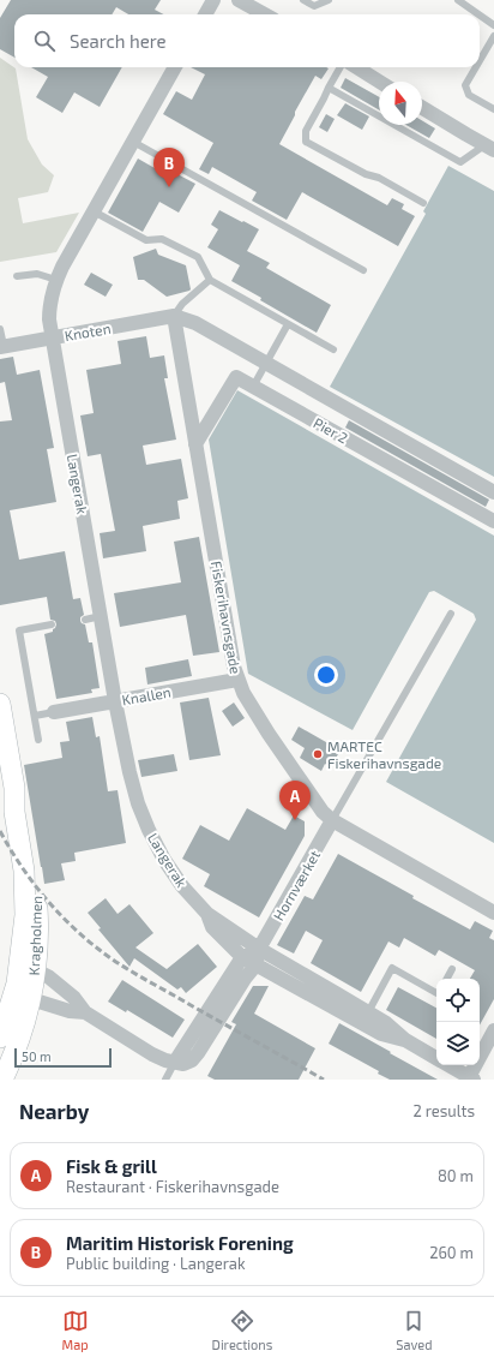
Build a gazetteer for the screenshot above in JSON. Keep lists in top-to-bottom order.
{
  "streets": {
    "street": [
      "Knoten",
      "Pier 2",
      "Langerak",
      "Fiskerihavnsgade",
      "Knallen",
      "Hornværket",
      "Kragholmen"
    ]
  },
  "crossings": [
    ["Knoten", "Pier 2"],
    ["Knoten", "Langerak"],
    ["Knoten", "Fiskerihavnsgade"],
    ["Pier 2", "Fiskerihavnsgade"],
    ["Langerak", "Knallen"],
    ["Langerak", "Hornværket"],
    ["Fiskerihavnsgade", "Knallen"],
    ["Fiskerihavnsgade", "Hornværket"]
  ],
  "places": ["MARTEC Fiskerihavnsgade"],
  "scale_bar": "50 m",
  "north": "top",
  "page": {
    "search": "Search here",
    "pins": ["B", "A"],
    "scale": "50 m",
    "heading": ["Nearby", "2 results"],
    "list": [
      {
        "mark": "A",
        "name": "Fisk & grill",
        "note": "Restaurant · Fiskerihavnsgade",
        "value": "80 m"
      },
      {
        "mark": "B",
        "name": "Maritim Historisk Forening",
        "note": "Public building · Langerak",
        "value": "260 m"
      }
    ],
    "nav": ["Map", "Directions", "Saved"]
  }
}
